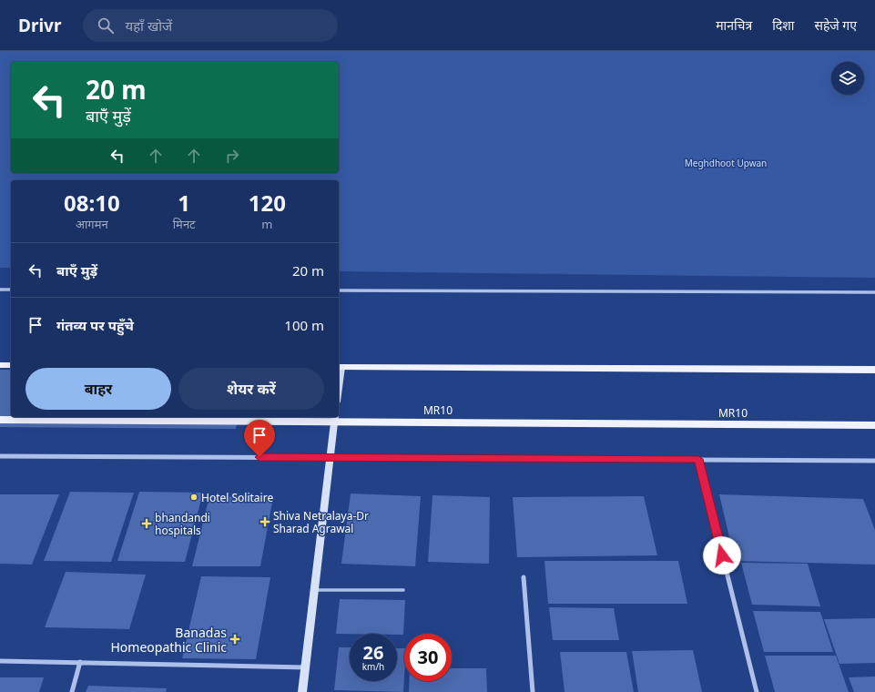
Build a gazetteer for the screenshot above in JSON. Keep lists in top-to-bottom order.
{
  "streets": {
    "main road": ["MR10"]
  },
  "parks": ["Meghdhoot Upwan"],
  "places": {
    "other": ["Hotel Solitaire"],
    "health": ["Shiva Netralaya-Dr Sharad Agrawal", "bhandandi hospitals", "Banadas Homeopathic Clinic"]
  },
  "page": {
    "header": "Drivr",
    "search": "यहाँ खोजें",
    "nav": ["मानचित्र", "दिशा", "सहेजे गए"],
    "turn": ["20 m", "बाएँ मुड़ें"],
    "eta": [
      "08:10",
      "आगमन",
      "1",
      "मिनट",
      "120",
      "m"
    ],
    "list": [
      {
        "name": "बाएँ मुड़ें",
        "value": "20 m"
      },
      {
        "name": "गंतव्य पर पहुँचे",
        "value": "100 m"
      }
    ],
    "buttons": ["बाहर", "शेयर करें"],
    "speed": "26 km/h",
    "limit": "30"
  }
}
